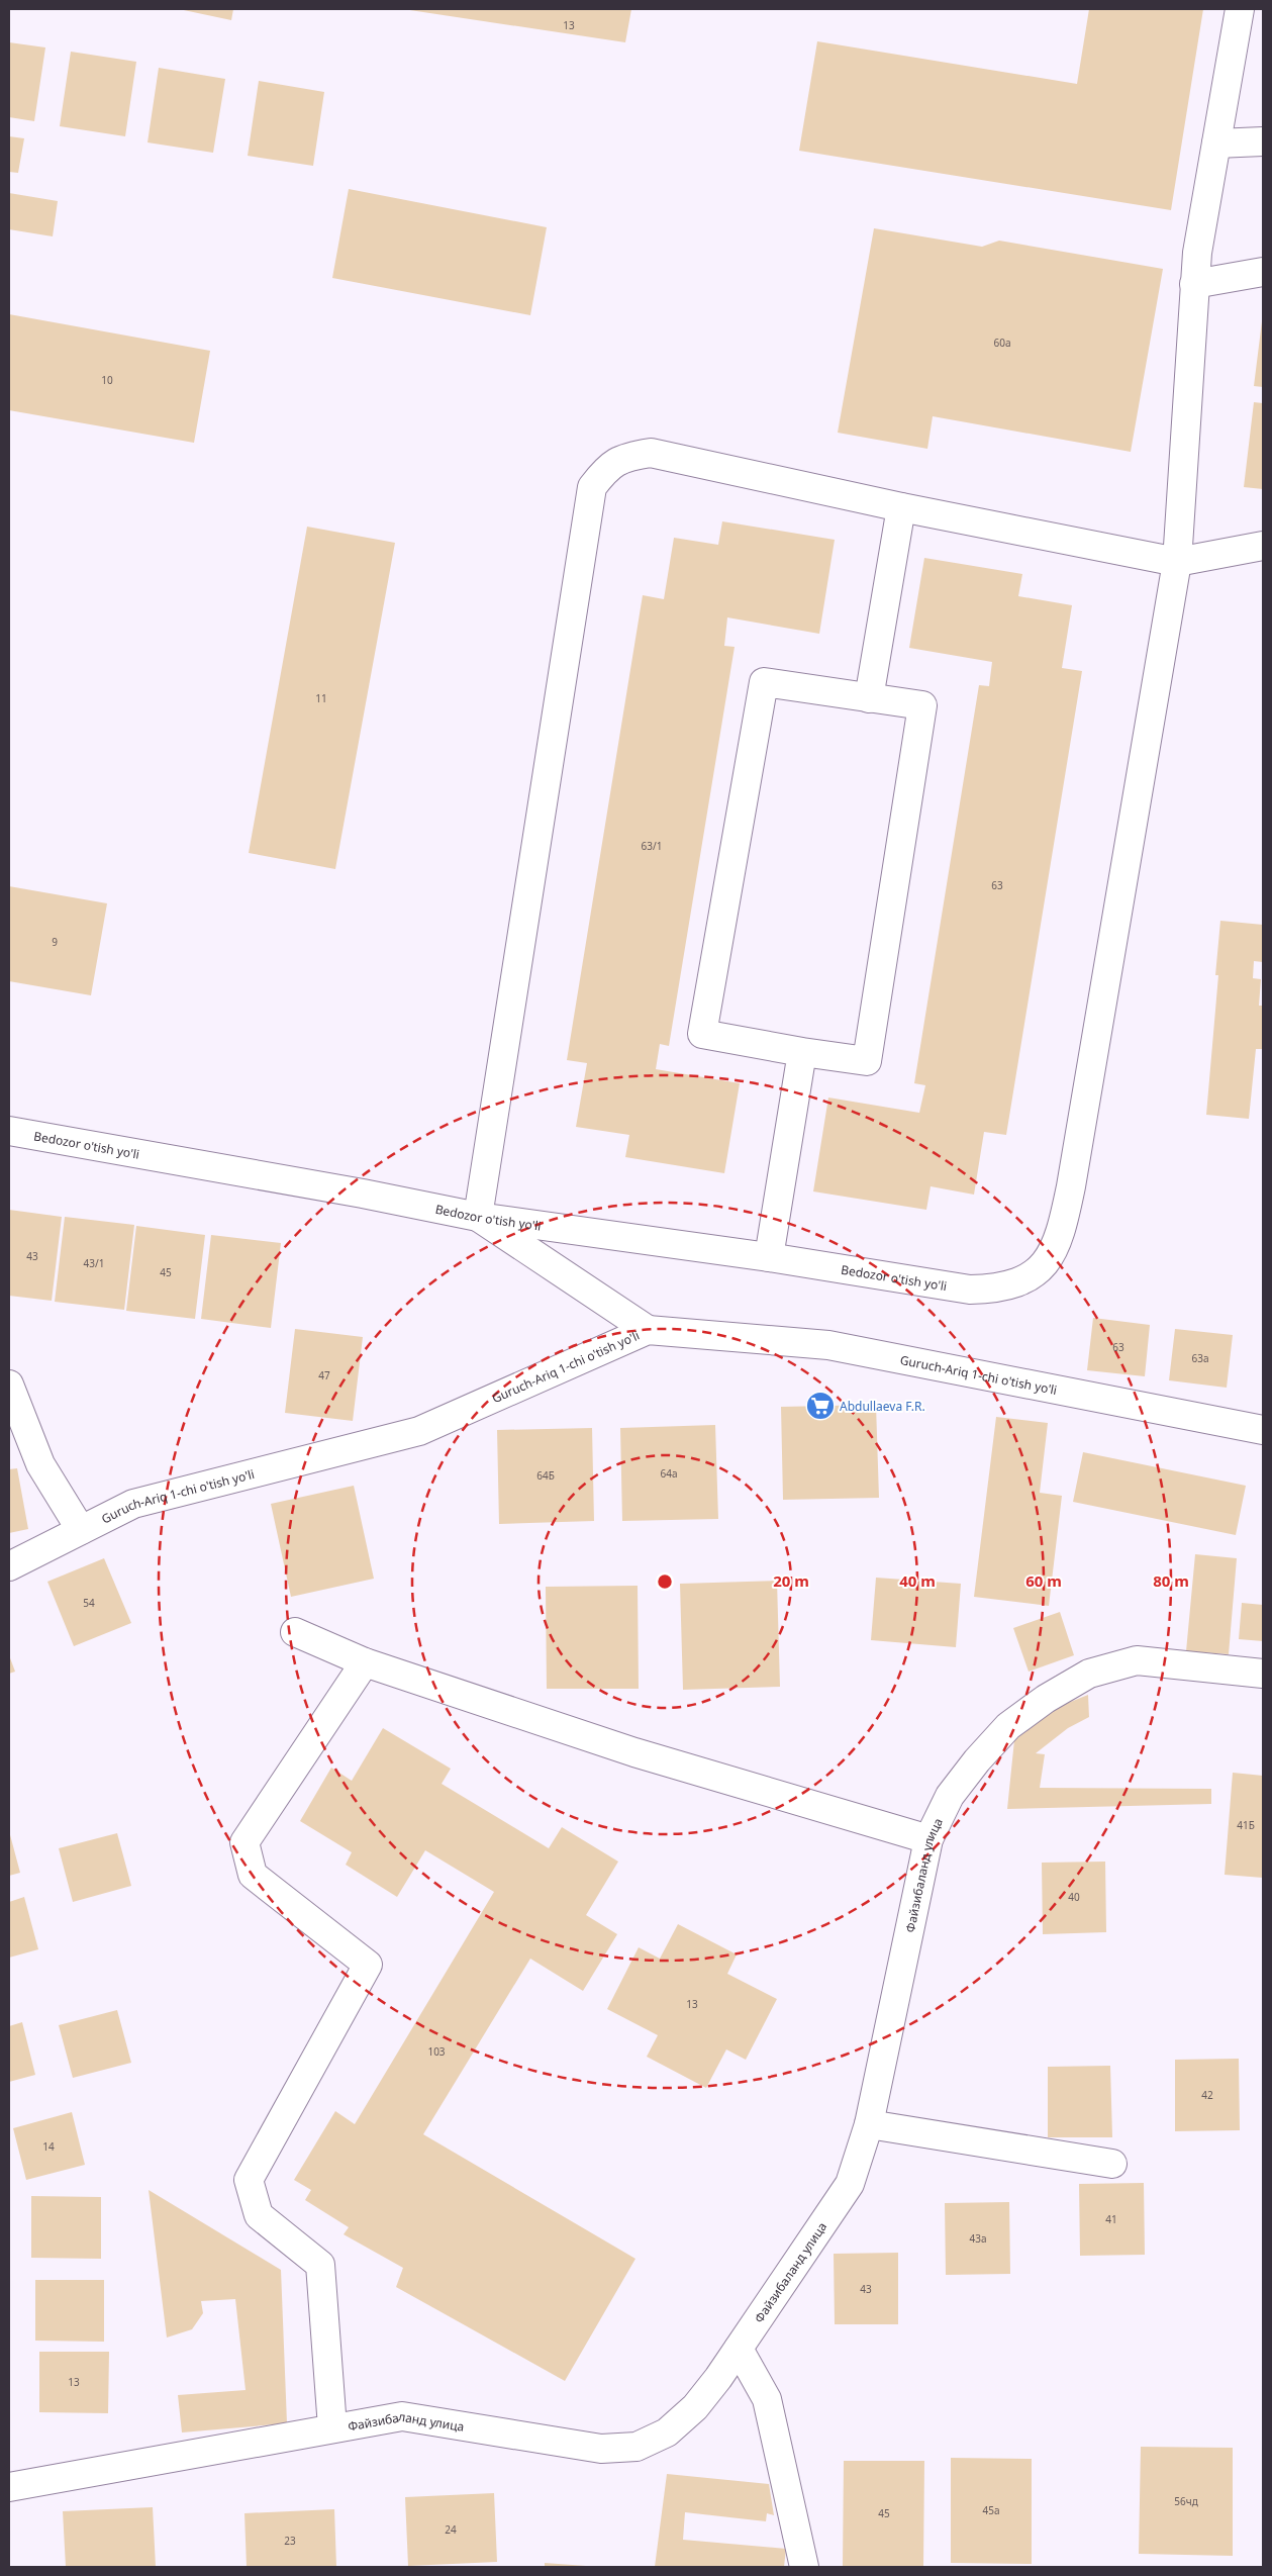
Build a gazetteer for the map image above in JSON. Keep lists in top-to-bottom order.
{
  "streets": {
    "street": ["Bedozor o'tish yo'li", "Guruch-Ariq 1-chi o'tish yo'li", "Файзибаланд улица"]
  },
  "places": {
    "supermarket": ["Abdullaeva F.R."]
  },
  "house_numbers": [
    "13",
    "60a",
    "10",
    "11",
    "63/1",
    "63",
    "9",
    "43",
    "43/1",
    "45",
    "63",
    "63а",
    "47",
    "64а",
    "64Б",
    "54",
    "41Б",
    "40",
    "13",
    "103",
    "42",
    "14",
    "41",
    "43а",
    "43",
    "13",
    "56чд",
    "45а",
    "45",
    "24",
    "23"
  ],
  "rings": [
    "20 m",
    "40 m",
    "60 m",
    "80 m"
  ]
}
